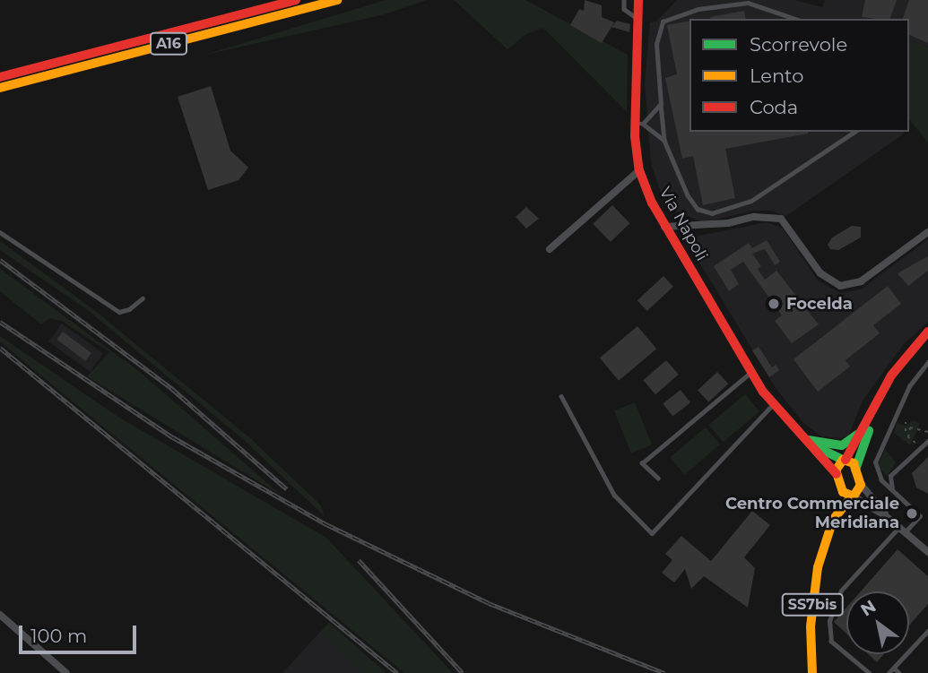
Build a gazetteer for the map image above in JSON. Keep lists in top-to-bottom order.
{
  "streets": {
    "main road": ["A16", "Via Napoli", "SS7bis"]
  },
  "crossings": [
    ["Via Napoli", "SS7bis"]
  ],
  "places": ["Focelda", "Centro Commerciale Meridiana"],
  "legend": ["Scorrevole", "Lento", "Coda"],
  "scale_bar": "100 m",
  "north": "top left"
}
